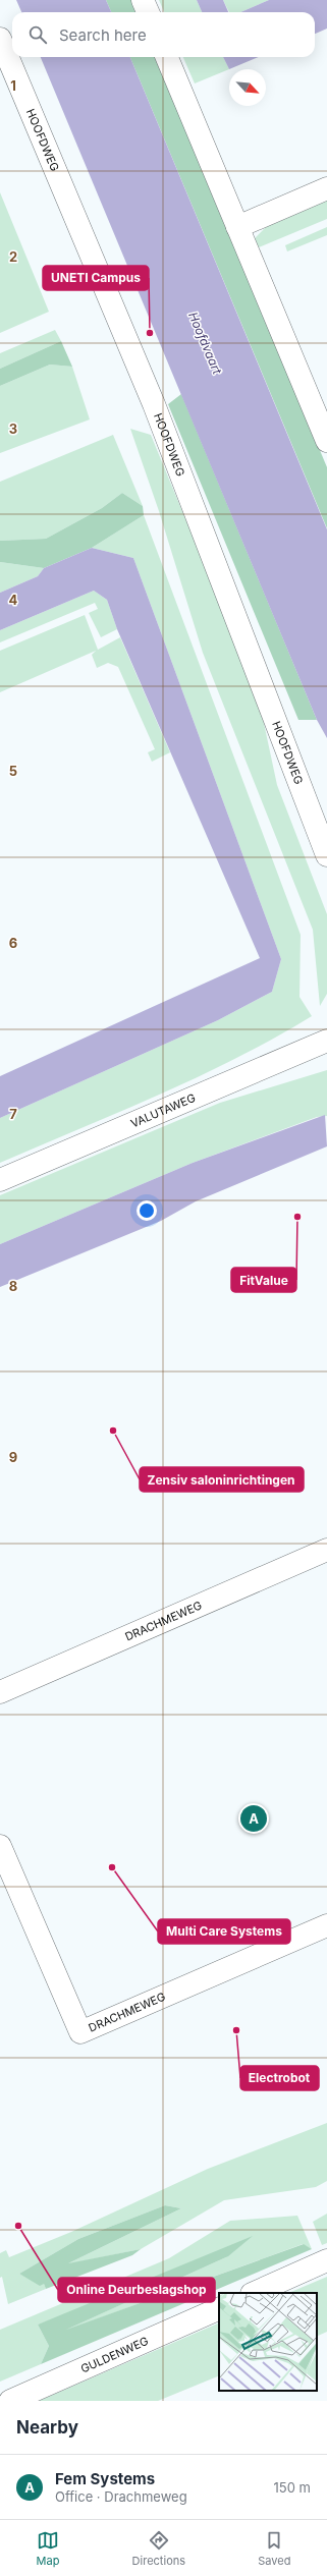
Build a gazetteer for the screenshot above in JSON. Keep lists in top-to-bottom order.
{
  "streets": {
    "street": [
      "HOOFDWEG",
      "VALUTAWEG",
      "DRACHMEWEG",
      "GULDENWEG"
    ]
  },
  "water": ["Hoofdvaart"],
  "places": [
    "UNETI Campus",
    "FitValue",
    "Zensiv saloninrichtingen",
    "Multi Care Systems",
    "Electrobot",
    "Online Deurbeslagshop"
  ],
  "north": "bottom right",
  "page": {
    "search": "Search here",
    "pins": "A",
    "heading": "Nearby",
    "list": [
      {
        "mark": "A",
        "name": "Fem Systems",
        "note": "Office · Drachmeweg",
        "value": "150 m"
      }
    ],
    "nav": ["Map", "Directions", "Saved"]
  },
  "grid": {
    "rows": [
      "1",
      "2",
      "3",
      "4",
      "5",
      "6",
      "7",
      "8",
      "9"
    ]
  }
}
